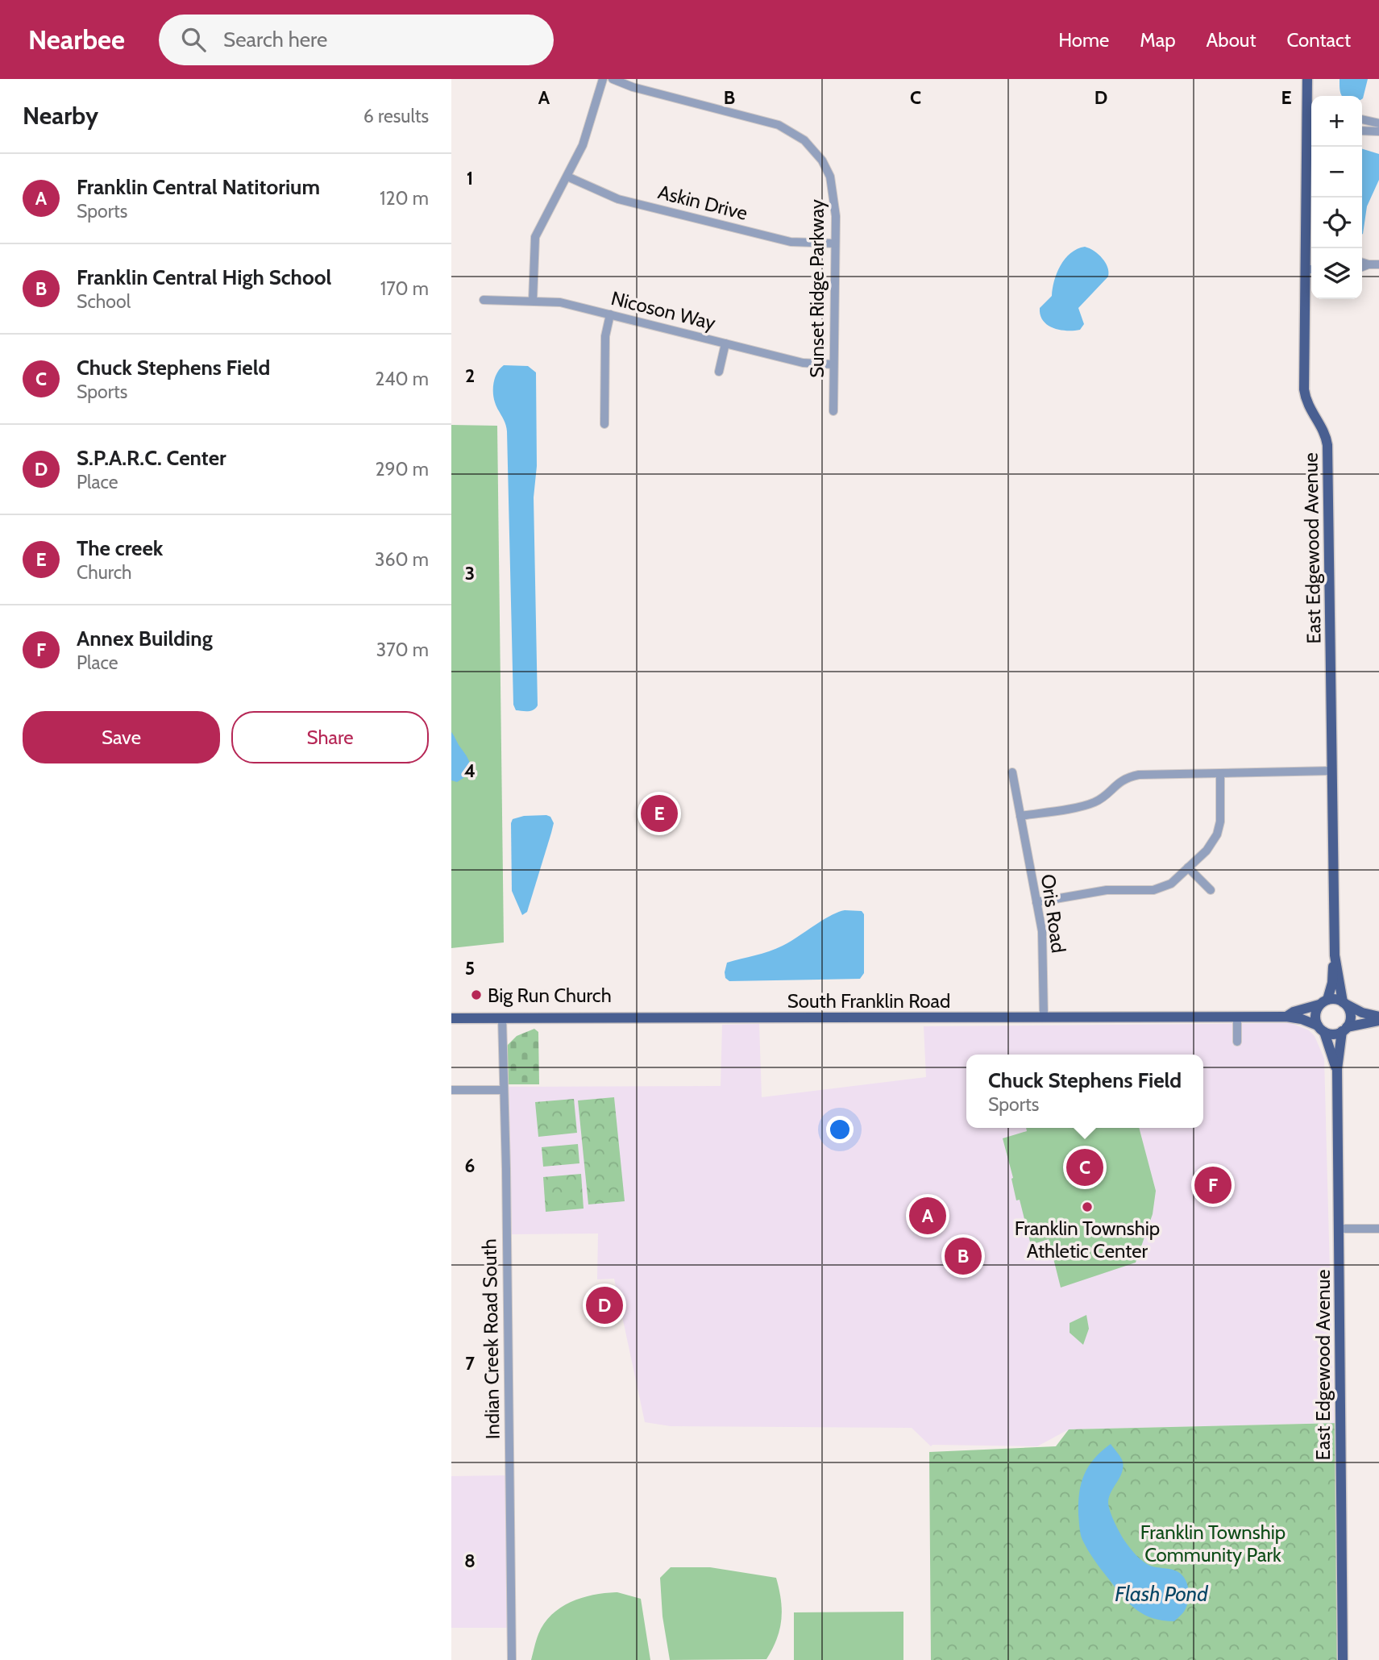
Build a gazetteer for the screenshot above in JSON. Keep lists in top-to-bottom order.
{
  "streets": {
    "main road": ["East Edgewood Avenue", "South Franklin Road"],
    "street": [
      "Askin Drive",
      "Sunset Ridge Parkway",
      "Nicoson Way",
      "Oris Road",
      "Indian Creek Road South"
    ]
  },
  "crossings": [
    ["Askin Drive", "Sunset Ridge Parkway"],
    ["Sunset Ridge Parkway", "Nicoson Way"],
    ["Oris Road", "South Franklin Road"],
    ["South Franklin Road", "Indian Creek Road South"]
  ],
  "water": ["Flash Pond"],
  "parks": ["Franklin Township Community Park"],
  "places": ["Big Run Church", "Franklin Township Athletic Center"],
  "page": {
    "header": "Nearbee",
    "search": "Search here",
    "nav": [
      "Home",
      "Map",
      "About",
      "Contact"
    ],
    "heading": ["Nearby", "6 results"],
    "map_buttons": ["+", "−"],
    "list": [
      {
        "mark": "A",
        "name": "Franklin Central Natitorium",
        "note": "Sports",
        "value": "120 m"
      },
      {
        "mark": "B",
        "name": "Franklin Central High School",
        "note": "School",
        "value": "170 m"
      },
      {
        "mark": "C",
        "name": "Chuck Stephens Field",
        "note": "Sports",
        "value": "240 m"
      },
      {
        "mark": "D",
        "name": "S.P.A.R.C. Center",
        "note": "Place",
        "value": "290 m"
      },
      {
        "mark": "E",
        "name": "The creek",
        "note": "Church",
        "value": "360 m"
      },
      {
        "mark": "F",
        "name": "Annex Building",
        "note": "Place",
        "value": "370 m"
      }
    ],
    "buttons": ["Save", "Share"],
    "pins": [
      "E",
      "C",
      "F",
      "A",
      "B",
      "D"
    ],
    "popup": ["Chuck Stephens Field", "Sports"]
  },
  "grid": {
    "columns": [
      "A",
      "B",
      "C",
      "D",
      "E"
    ],
    "rows": [
      "1",
      "2",
      "3",
      "4",
      "5",
      "6",
      "7",
      "8"
    ]
  }
}
